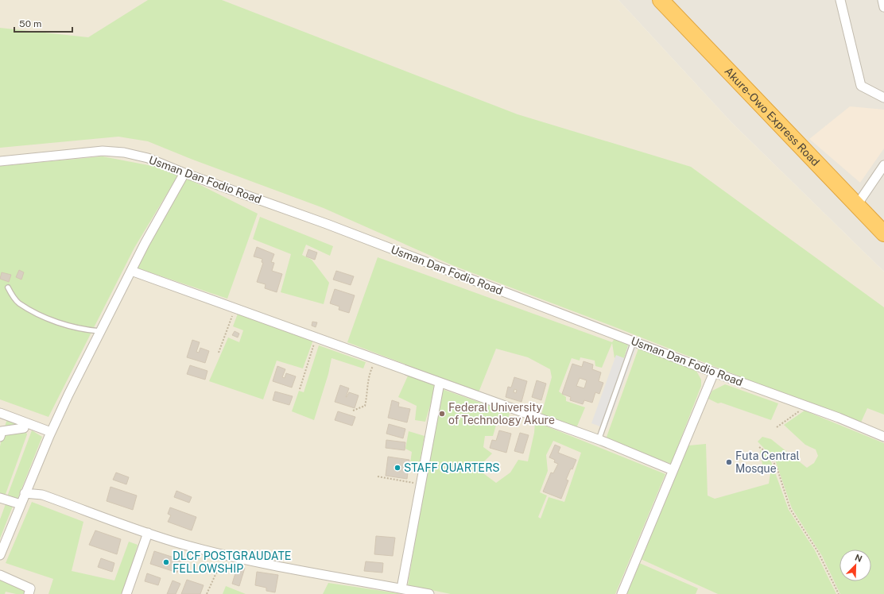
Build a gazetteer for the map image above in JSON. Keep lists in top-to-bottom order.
{
  "streets": {
    "highway": ["Akure-Owo Express Road"],
    "street": ["Usman Dan Fodio Road"]
  },
  "places": [
    "Federal University of Technology Akure",
    "Futa Central Mosque",
    "STAFF QUARTERS",
    "DLCF POSTGRAUDATE FELLOWSHIP"
  ],
  "scale_bar": "50 m",
  "north": "top right"
}
